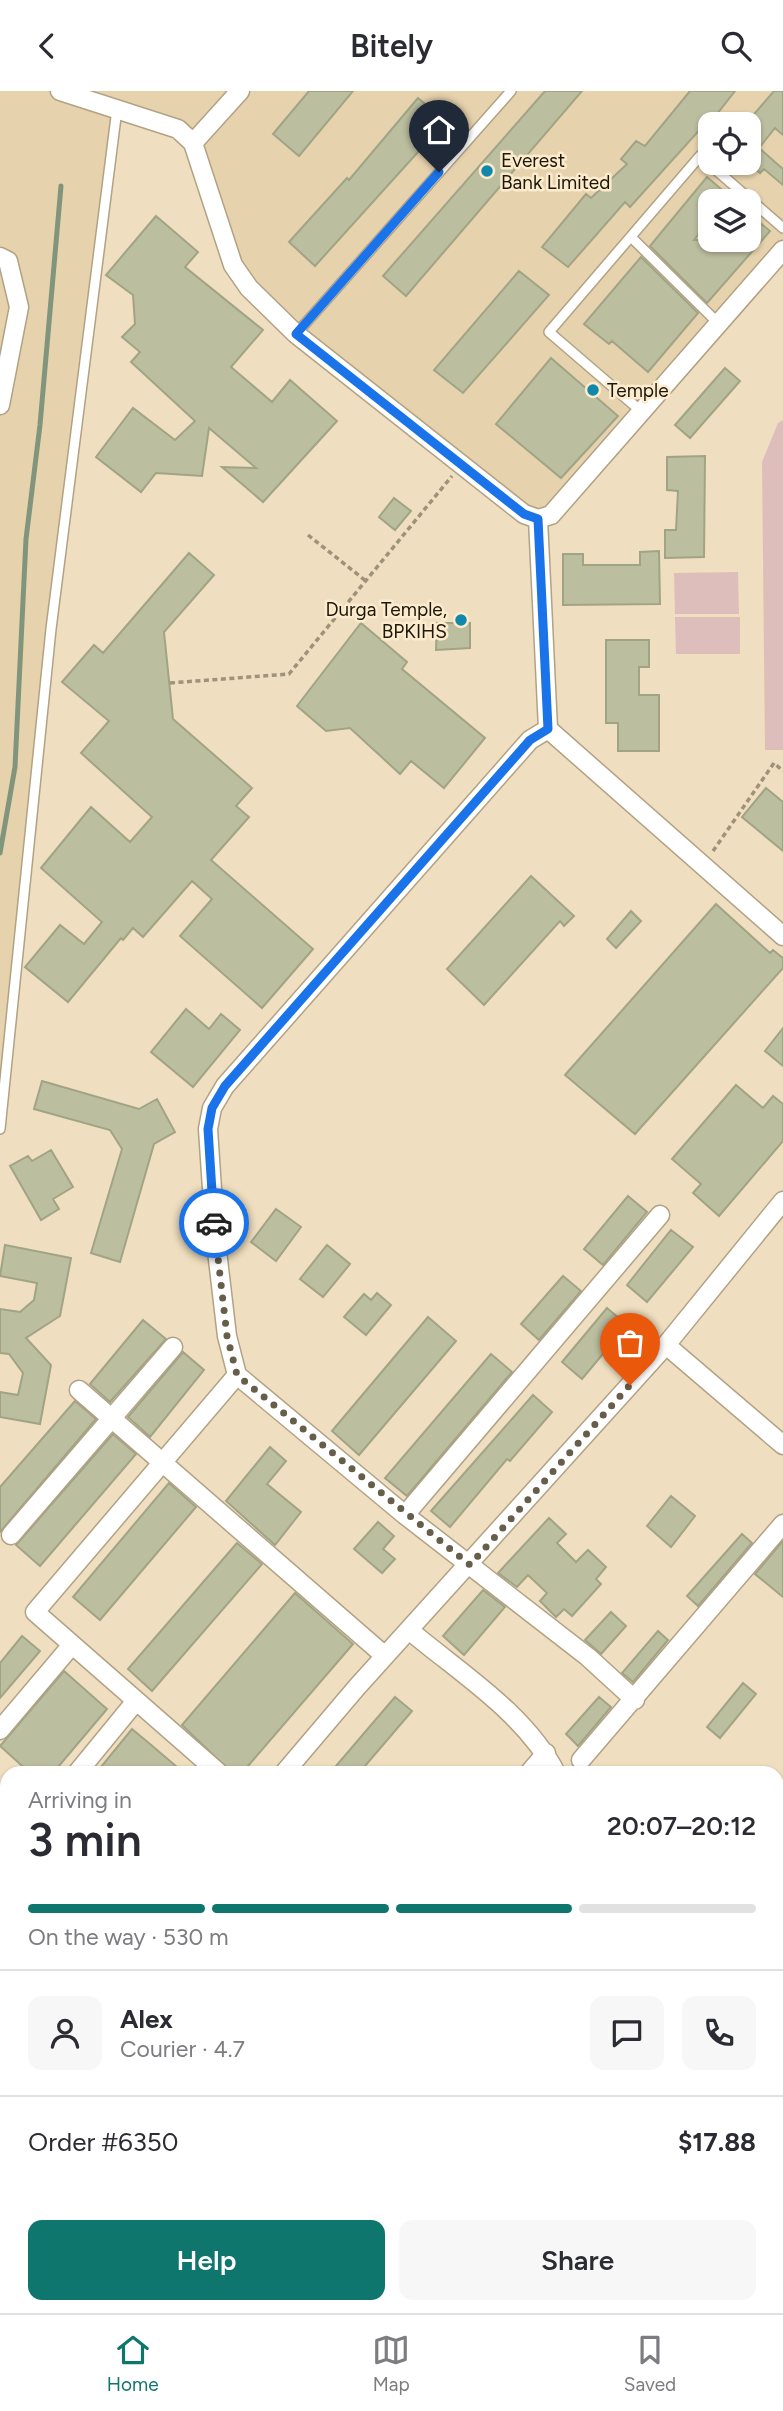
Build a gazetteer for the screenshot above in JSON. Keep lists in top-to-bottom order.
{
  "places": ["Everest Bank Limited", "Temple", "Durga Temple, BPKIHS"],
  "page": {
    "header": "Bitely",
    "heading": ["3 min", "Arriving in", "20:07–20:12"],
    "panel": [
      "Alex",
      "Courier · 4.7",
      "Order #6350",
      "$17.88"
    ],
    "bar": "On the way · 530 m",
    "buttons": ["Help", "Share"],
    "tabs": ["Home", "Map", "Saved"]
  }
}
